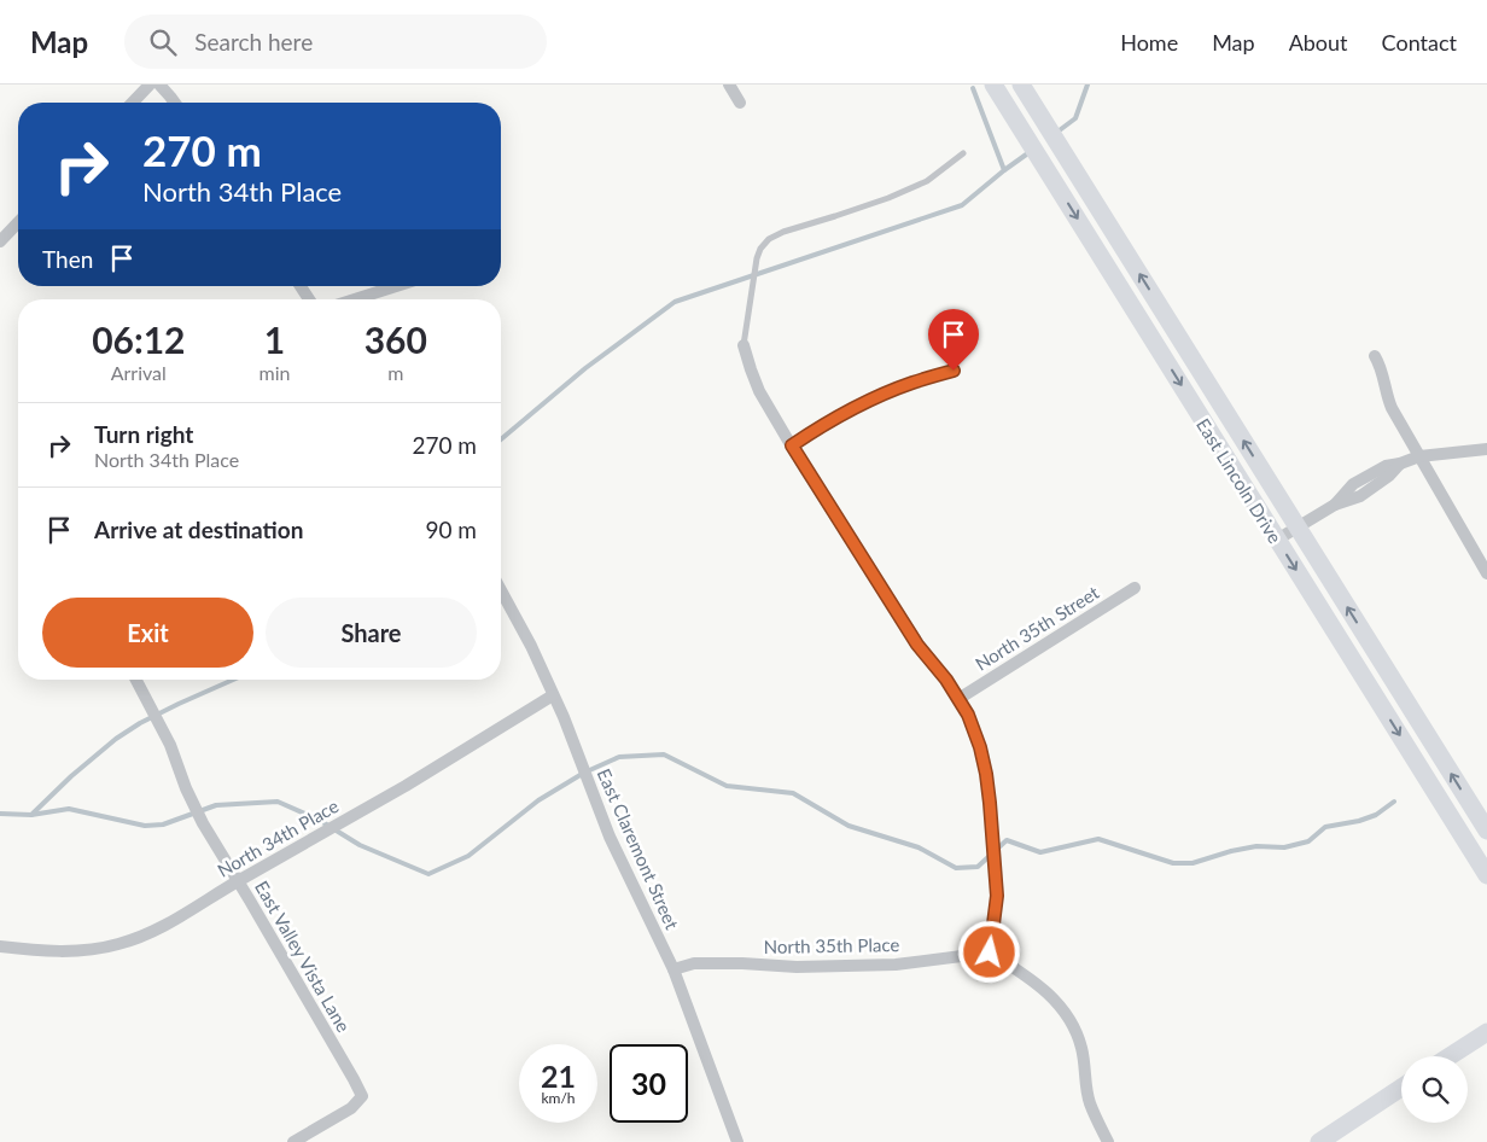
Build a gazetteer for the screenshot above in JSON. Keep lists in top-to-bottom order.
{
  "streets": {
    "main road": ["East Lincoln Drive"],
    "street": [
      "North 35th Street",
      "North 34th Place",
      "East Claremont Street",
      "North 35th Place",
      "East Valley Vista Lane"
    ]
  },
  "crossings": [
    ["North 34th Place", "East Claremont Street"],
    ["North 34th Place", "East Valley Vista Lane"],
    ["East Claremont Street", "North 35th Place"]
  ],
  "page": {
    "header": "Map",
    "search": "Search here",
    "nav": [
      "Home",
      "Map",
      "About",
      "Contact"
    ],
    "turn": ["270 m", "North 34th Place"],
    "then": "Then",
    "eta": [
      "06:12",
      "Arrival",
      "1",
      "min",
      "360",
      "m"
    ],
    "list": [
      {
        "name": "Turn right",
        "note": "North 34th Place",
        "value": "270 m"
      },
      {
        "name": "Arrive at destination",
        "value": "90 m"
      }
    ],
    "buttons": ["Exit", "Share"],
    "speed": "21 km/h",
    "limit": "30"
  }
}
